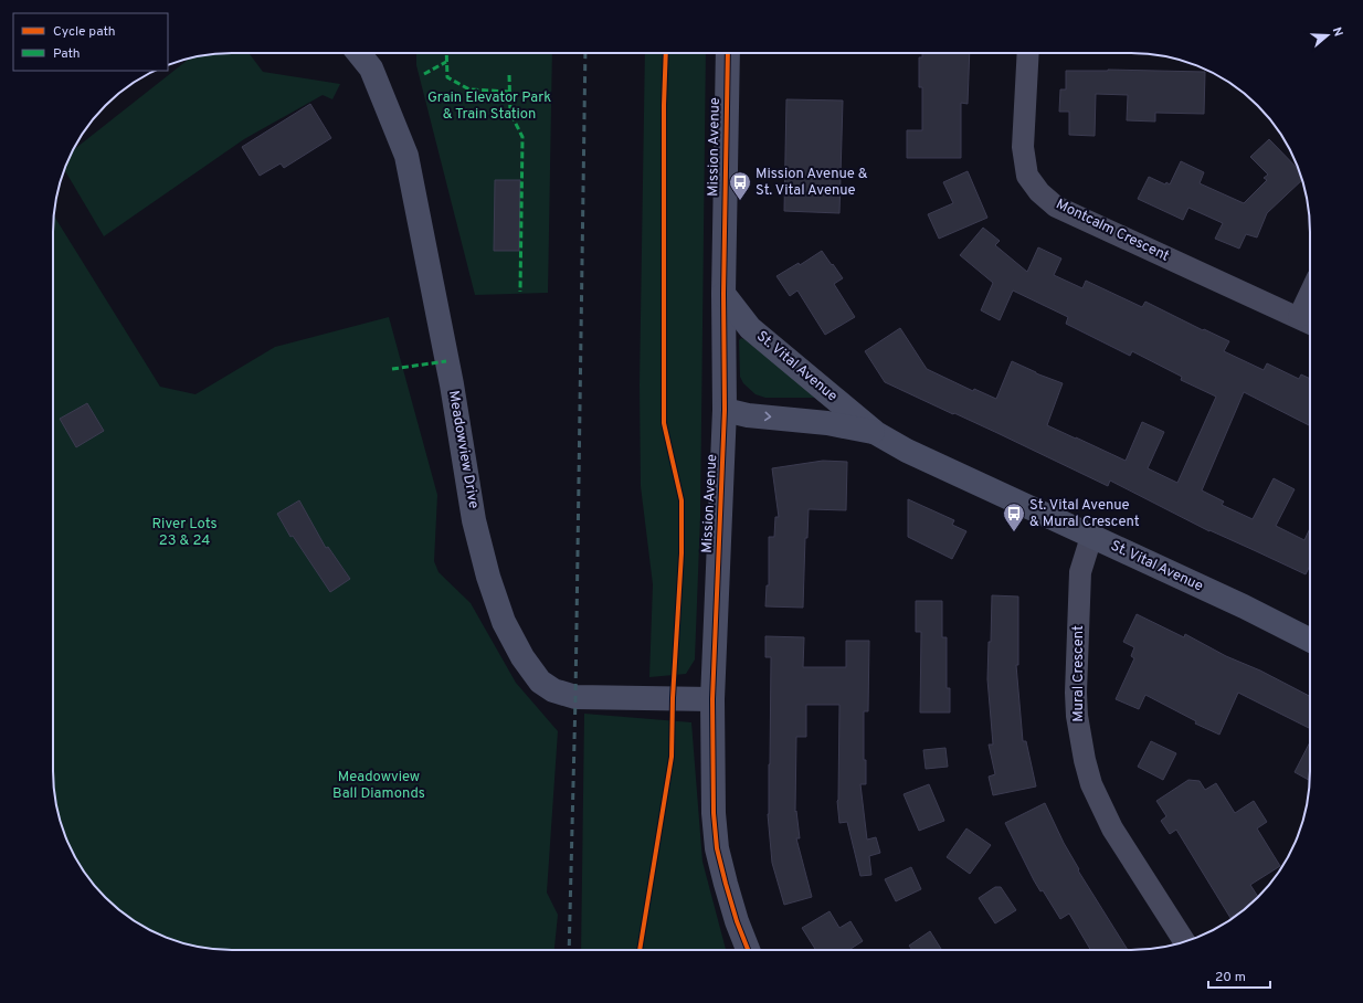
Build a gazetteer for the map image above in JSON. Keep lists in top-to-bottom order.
{
  "streets": {
    "street": [
      "Mission Avenue",
      "Montcalm Crescent",
      "St. Vital Avenue",
      "Meadowview Drive",
      "Mural Crescent"
    ]
  },
  "crossings": [
    ["Mission Avenue", "St. Vital Avenue"],
    ["Mission Avenue", "Meadowview Drive"],
    ["St. Vital Avenue", "Mural Crescent"]
  ],
  "parks": ["Grain Elevator Park & Train Station", "River Lots 23 & 24", "Meadowview Ball Diamonds"],
  "places": {
    "bus stop": ["Mission Avenue & St. Vital Avenue", "St. Vital Avenue & Mural Crescent"]
  },
  "legend": ["Cycle path", "Path"],
  "scale_bar": "20 m",
  "north": "right"
}
